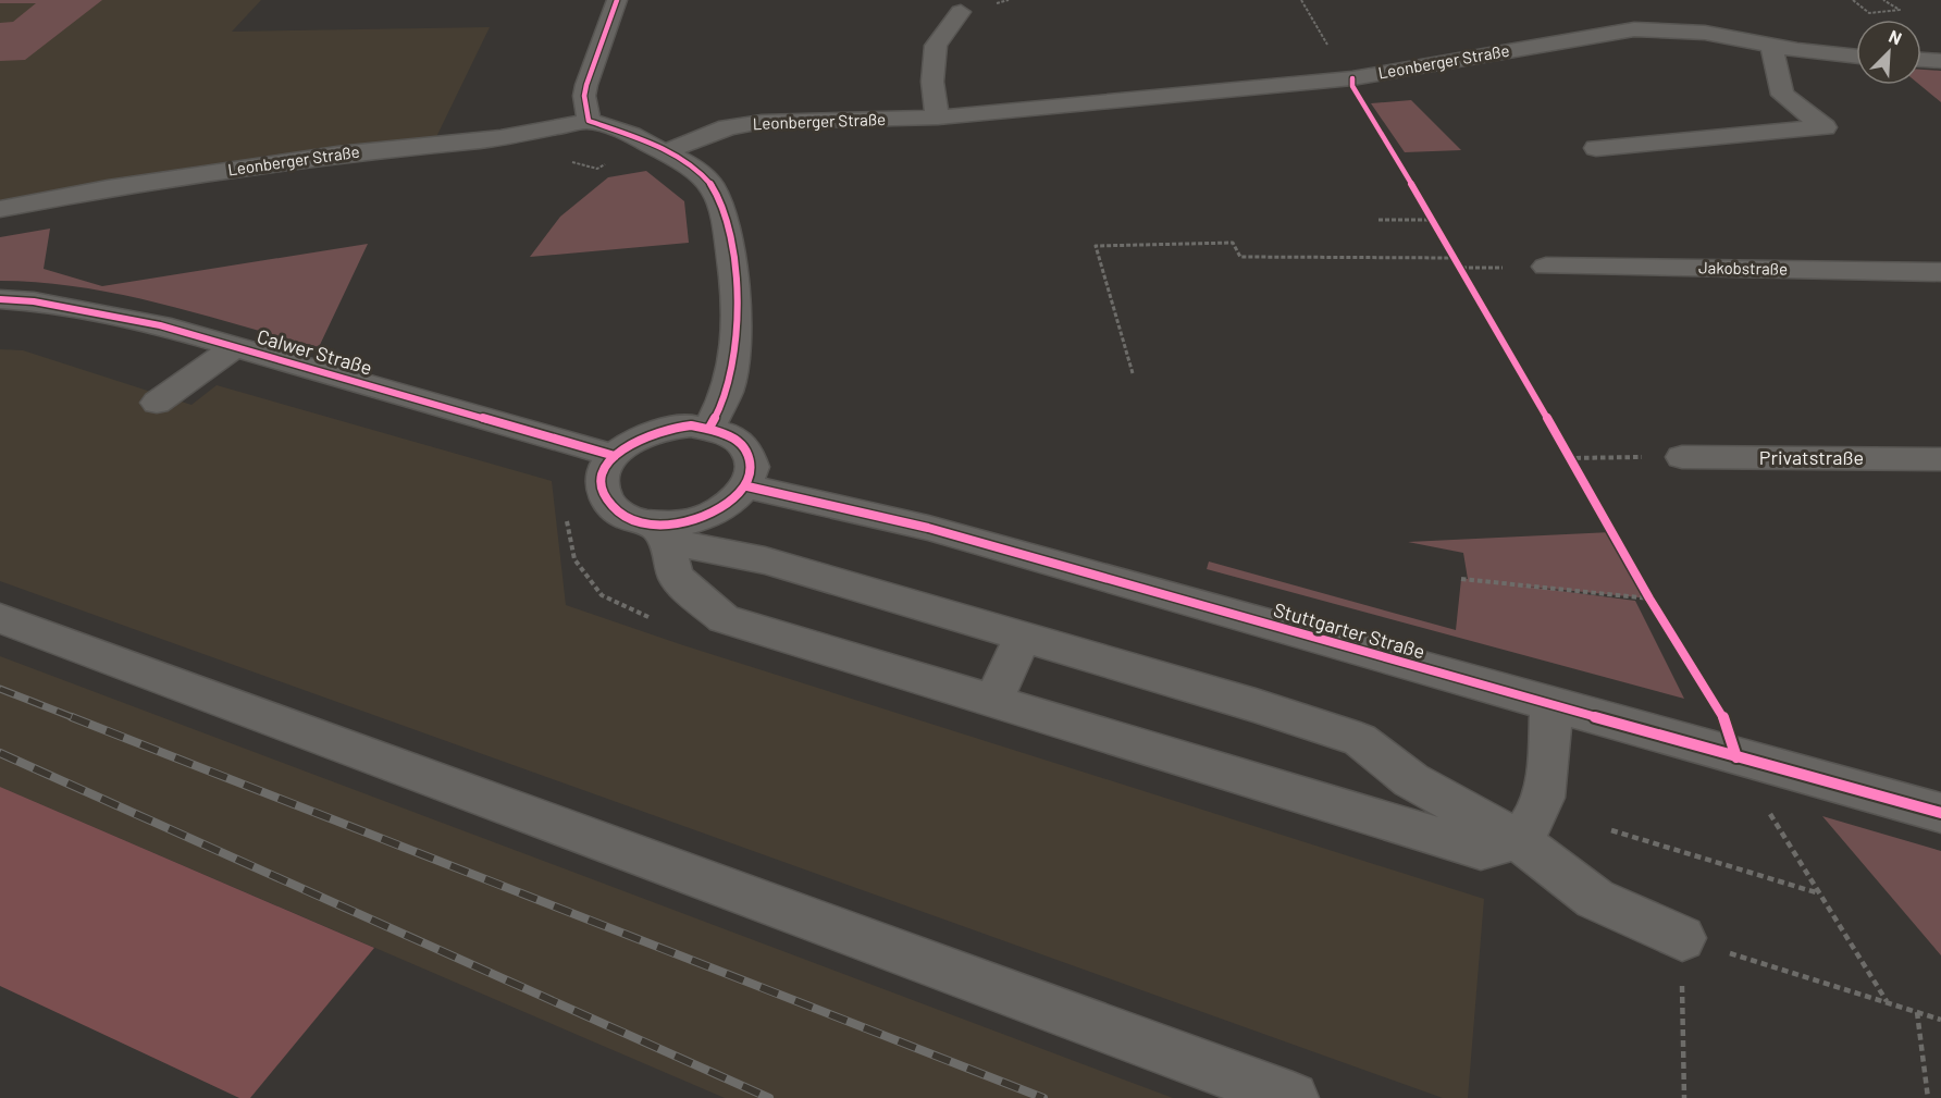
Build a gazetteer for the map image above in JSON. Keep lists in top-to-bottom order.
{
  "streets": {
    "street": [
      "Leonberger Straße",
      "Jakobstraße",
      "Calwer Straße",
      "Privatstraße",
      "Stuttgarter Straße"
    ]
  },
  "crossings": [
    ["Calwer Straße", "Stuttgarter Straße"]
  ],
  "north": "top right"
}
